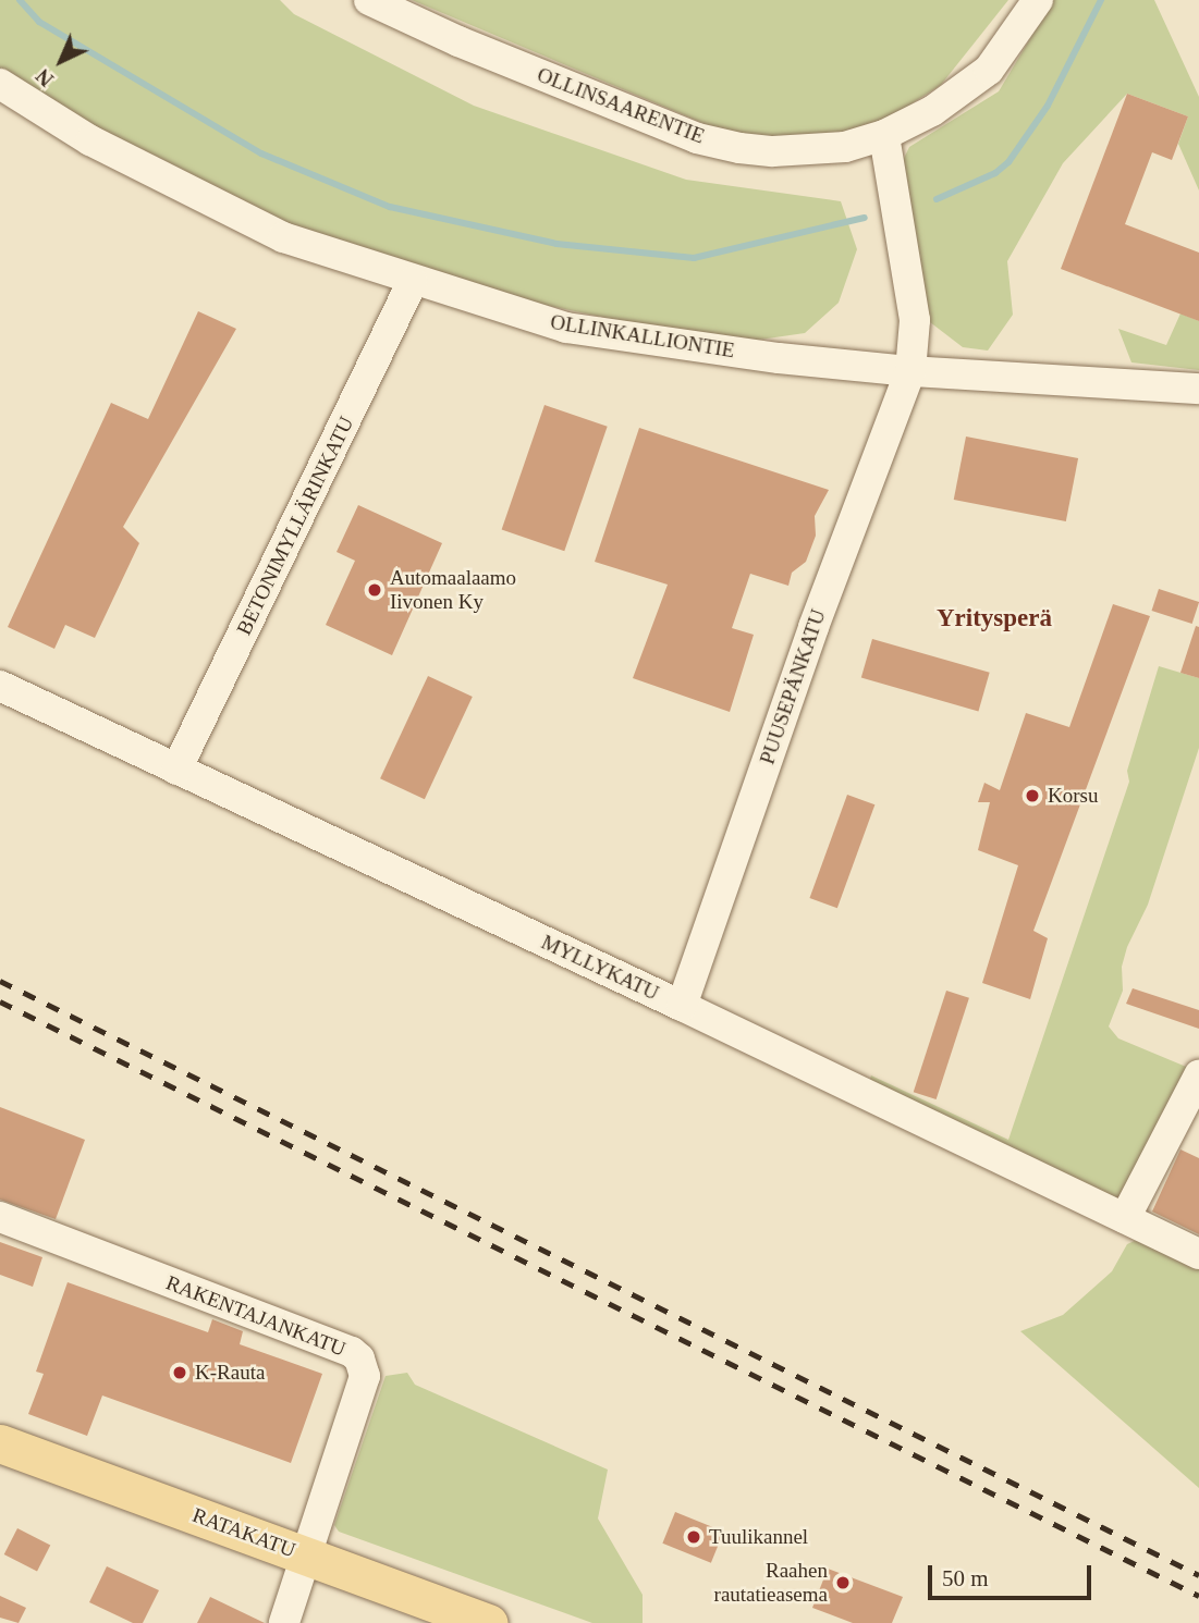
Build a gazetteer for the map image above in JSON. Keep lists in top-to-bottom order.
{
  "streets": {
    "main road": ["RATAKATU"],
    "street": [
      "OLLINSAARENTIE",
      "OLLINKALLIONTIE",
      "BETONIMYLLÄRINKATU",
      "PUUSEPÄNKATU",
      "MYLLYKATU",
      "RAKENTAJANKATU"
    ]
  },
  "crossings": [
    ["OLLINKALLIONTIE", "BETONIMYLLÄRINKATU"],
    ["OLLINKALLIONTIE", "PUUSEPÄNKATU"],
    ["BETONIMYLLÄRINKATU", "MYLLYKATU"],
    ["PUUSEPÄNKATU", "MYLLYKATU"],
    ["RAKENTAJANKATU", "RATAKATU"]
  ],
  "districts": ["Yritysperä"],
  "places": [
    "Automaalaamo Iivonen Ky",
    "Korsu",
    "K-Rauta",
    "Tuulikannel",
    "Raahen rautatieasema"
  ],
  "scale_bar": "50 m",
  "north": "bottom left"
}
